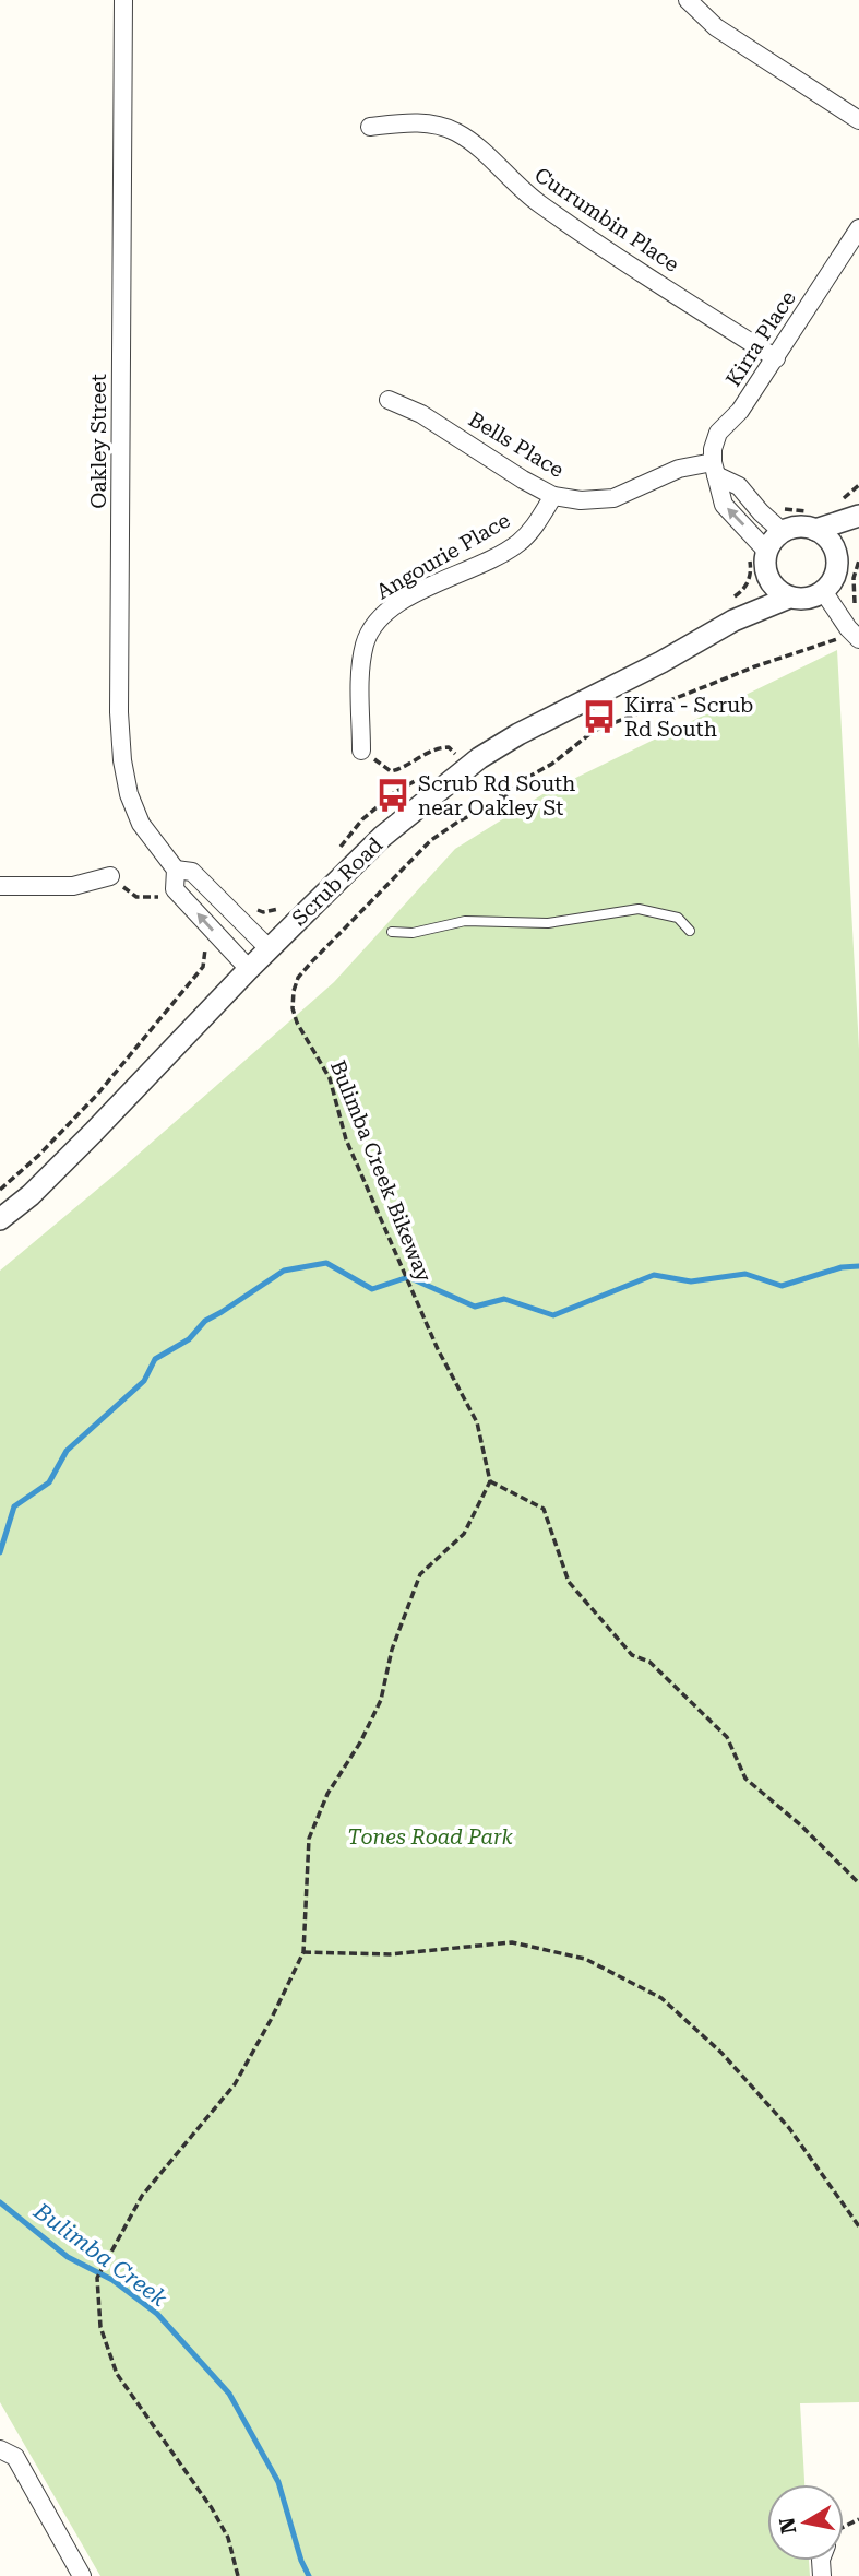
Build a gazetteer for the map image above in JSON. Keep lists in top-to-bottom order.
{
  "streets": {
    "street": [
      "Currumbin Place",
      "Kirra Place",
      "Oakley Street",
      "Bells Place",
      "Angourie Place",
      "Scrub Road"
    ],
    "path": ["Bulimba Creek Bikeway"]
  },
  "crossings": [
    ["Currumbin Place", "Kirra Place"],
    ["Kirra Place", "Bells Place"],
    ["Oakley Street", "Scrub Road"],
    ["Bells Place", "Angourie Place"]
  ],
  "water": ["Bulimba Creek"],
  "parks": ["Tones Road Park"],
  "places": {
    "bus stop": ["Kirra - Scrub Rd South", "Scrub Rd South near Oakley St"]
  },
  "north": "left"
}
